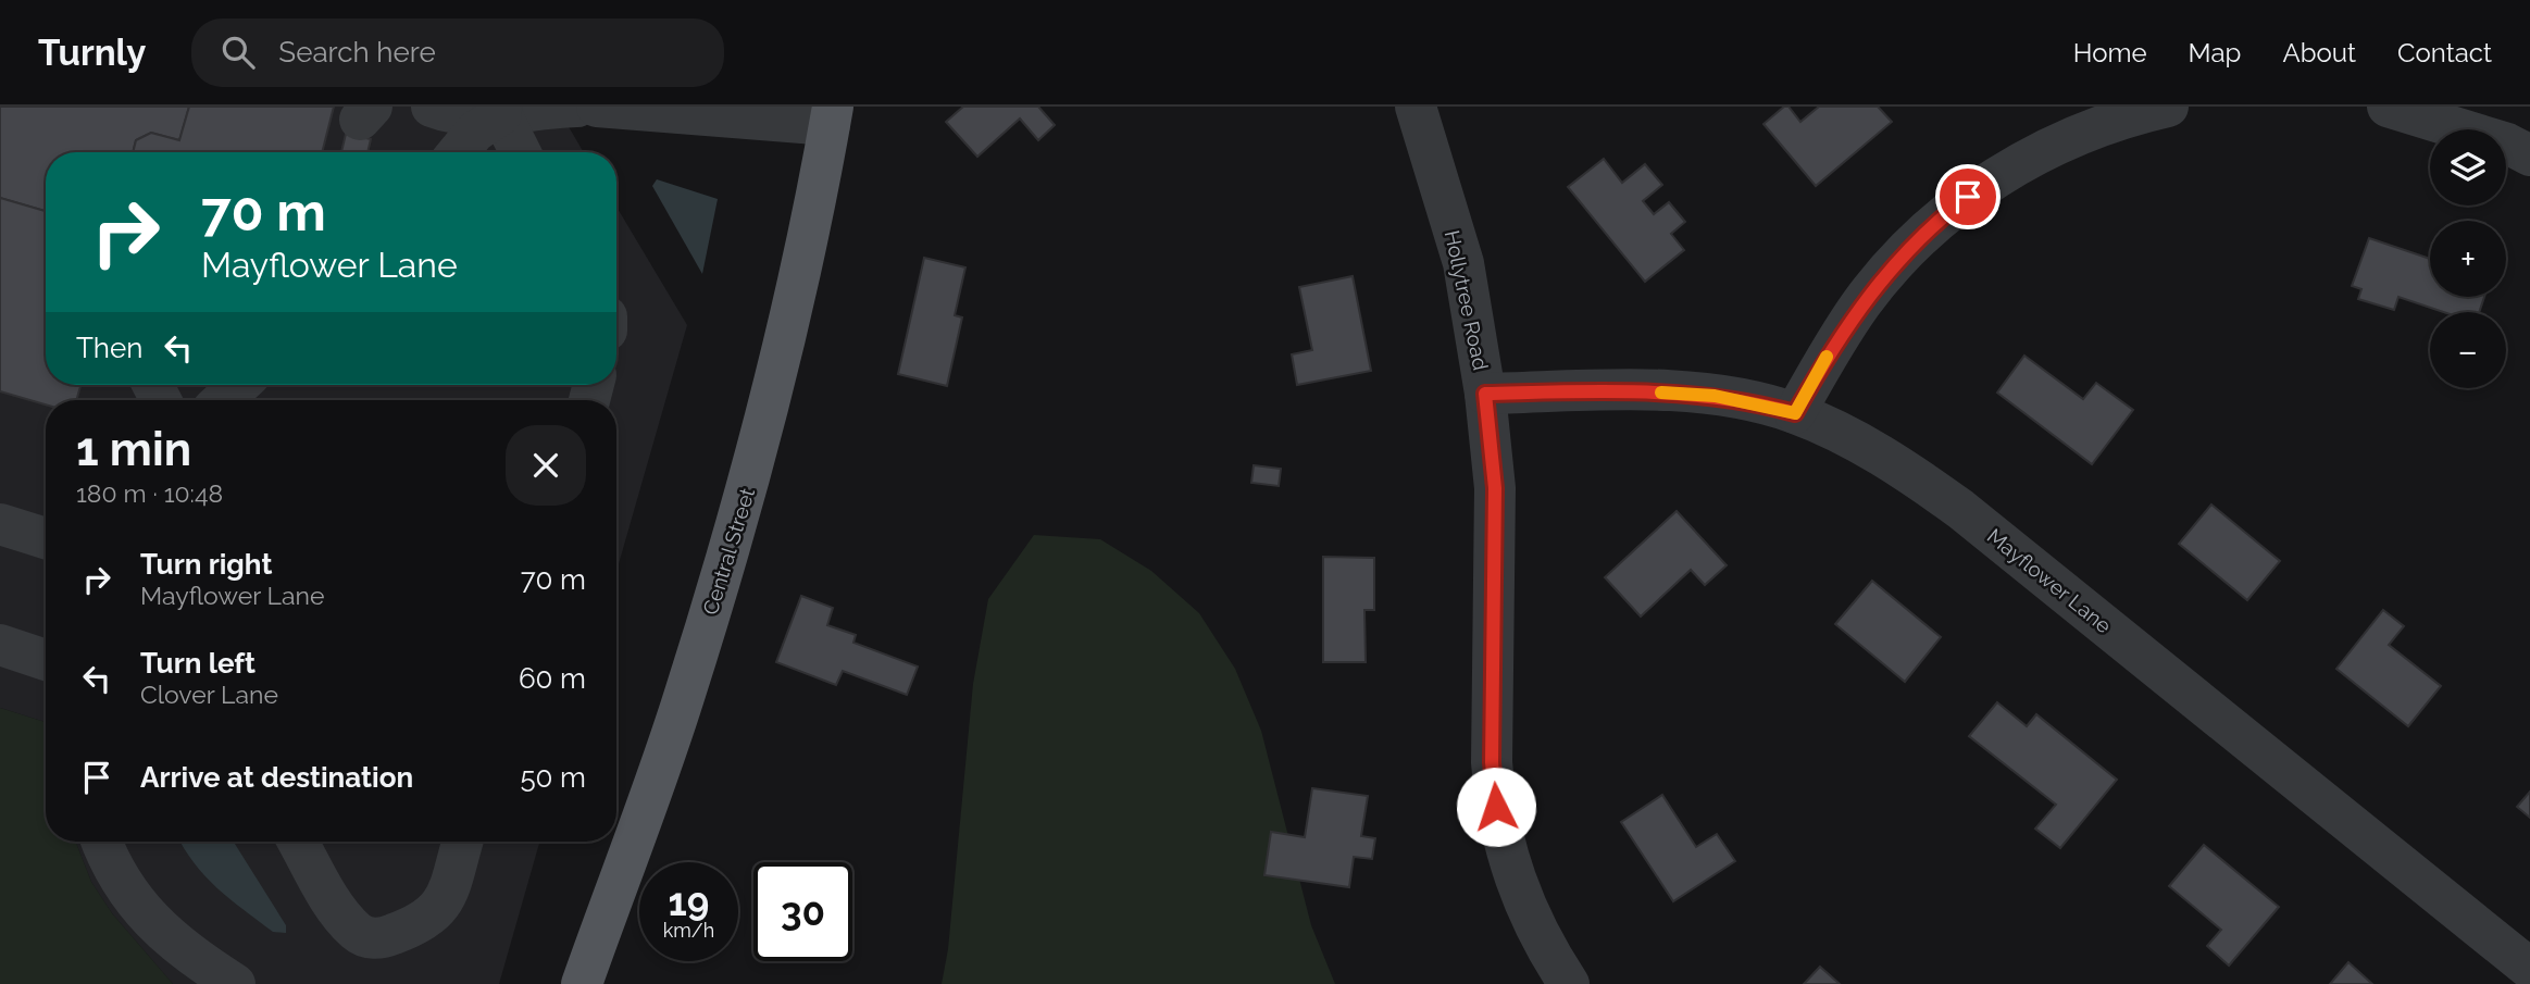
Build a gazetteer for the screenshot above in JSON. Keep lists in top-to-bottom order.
{
  "streets": {
    "main road": ["Central Street"],
    "street": ["Hollytree Road", "Mayflower Lane"]
  },
  "crossings": [
    ["Hollytree Road", "Mayflower Lane"]
  ],
  "page": {
    "header": "Turnly",
    "search": "Search here",
    "nav": [
      "Home",
      "Map",
      "About",
      "Contact"
    ],
    "map_buttons": ["+", "−"],
    "turn": ["70 m", "Mayflower Lane"],
    "then": "Then",
    "heading": ["1 min", "180 m · 10:48"],
    "list": [
      {
        "name": "Turn right",
        "note": "Mayflower Lane",
        "value": "70 m"
      },
      {
        "name": "Turn left",
        "note": "Clover Lane",
        "value": "60 m"
      },
      {
        "name": "Arrive at destination",
        "value": "50 m"
      }
    ],
    "speed": "19 km/h",
    "limit": "30"
  }
}
